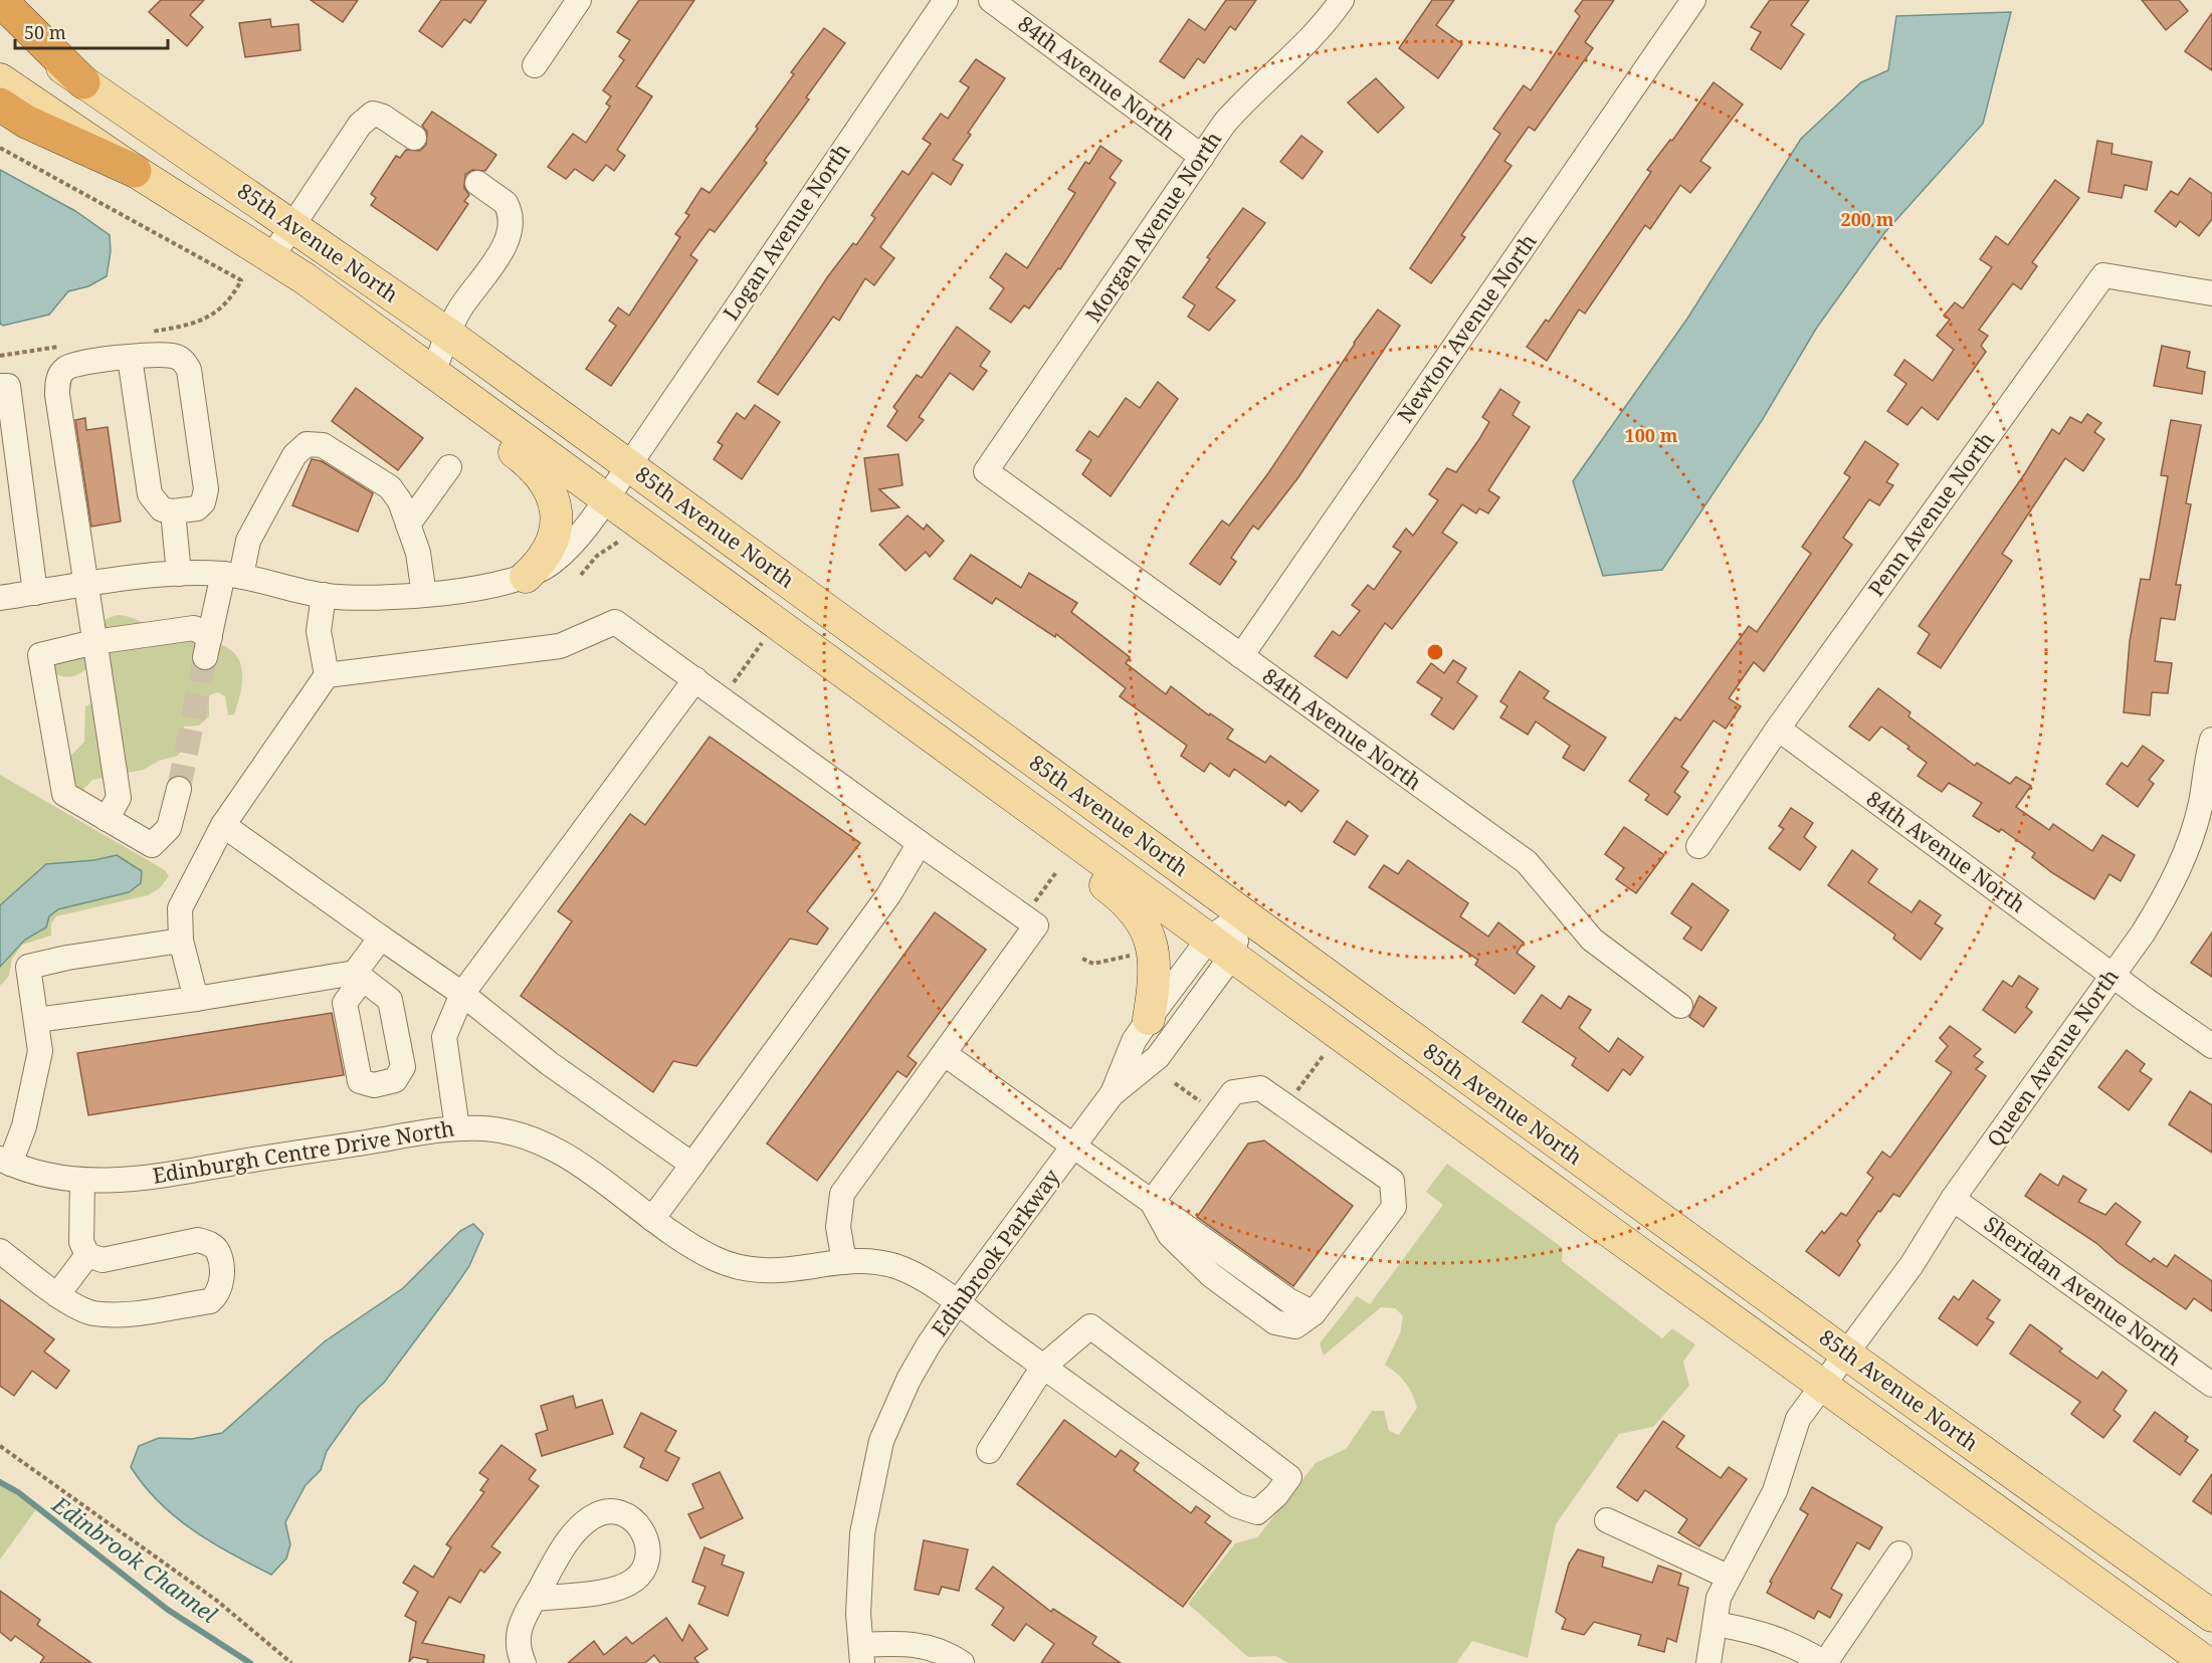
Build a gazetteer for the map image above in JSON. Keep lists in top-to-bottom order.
{
  "streets": {
    "main road": ["85th Avenue North"],
    "street": [
      "84th Avenue North",
      "Morgan Avenue North",
      "Logan Avenue North",
      "Newton Avenue North",
      "Penn Avenue North",
      "Queen Avenue North",
      "Edinburgh Centre Drive North",
      "Edinbrook Parkway",
      "Sheridan Avenue North"
    ]
  },
  "crossings": [
    ["84th Avenue North", "Morgan Avenue North"],
    ["84th Avenue North", "Newton Avenue North"],
    ["84th Avenue North", "Penn Avenue North"],
    ["84th Avenue North", "Queen Avenue North"],
    ["Logan Avenue North", "85th Avenue North"],
    ["85th Avenue North", "Queen Avenue North"],
    ["85th Avenue North", "Edinbrook Parkway"],
    ["Queen Avenue North", "Sheridan Avenue North"],
    ["Edinburgh Centre Drive North", "Edinbrook Parkway"]
  ],
  "water": ["Edinbrook Channel"],
  "scale_bar": "50 m",
  "rings": ["200 m", "100 m"]
}
